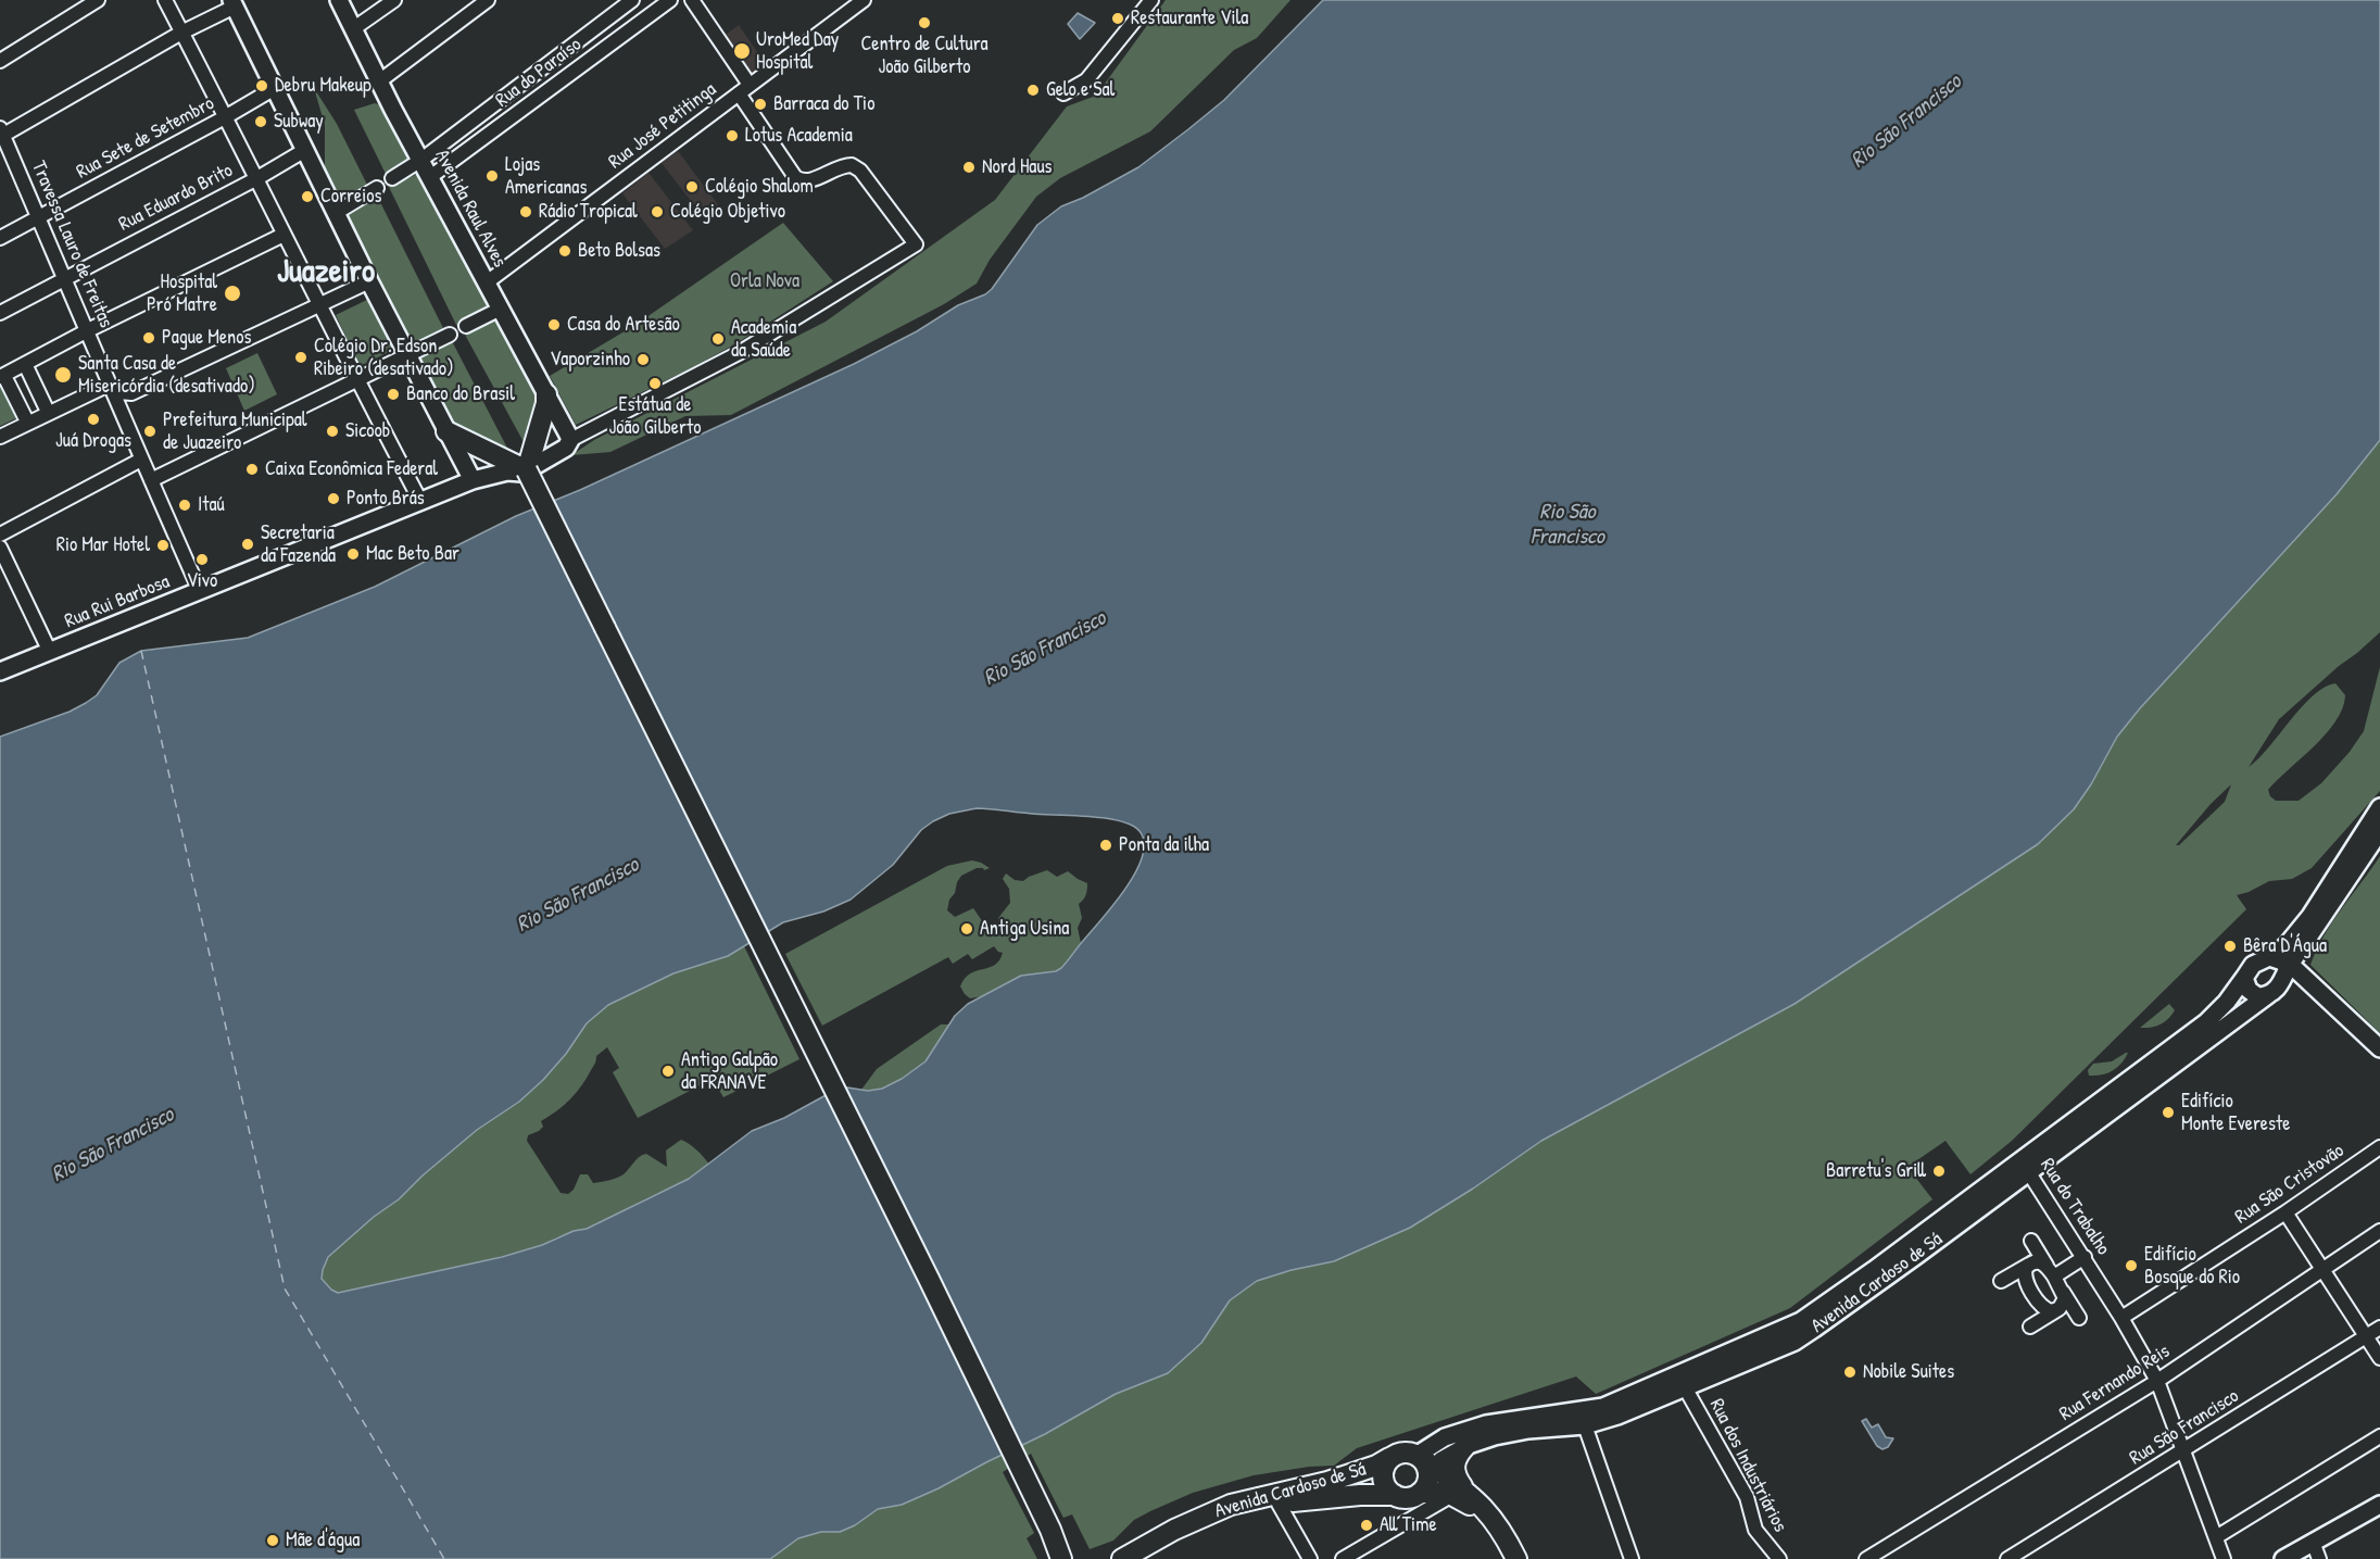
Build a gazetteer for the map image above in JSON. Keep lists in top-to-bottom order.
{
  "streets": {
    "highway": ["Avenida Cardoso de Sá"],
    "main road": ["Avenida Raul Alves", "Rua Rui Barbosa"],
    "street": [
      "Rua do Paraíso",
      "Rua José Petitinga",
      "Rua Sete de Setembro",
      "Rua Eduardo Brito",
      "Travessa Lauro de Freitas",
      "Rua São Cristovão",
      "Rua do Trabalho",
      "Rua Fernando Reis",
      "Rua São Francisco",
      "Rua dos Industriários"
    ]
  },
  "crossings": [
    ["Rua do Paraíso", "Avenida Raul Alves"],
    ["Rua José Petitinga", "Avenida Raul Alves"],
    ["Rua Sete de Setembro", "Travessa Lauro de Freitas"],
    ["Rua Eduardo Brito", "Travessa Lauro de Freitas"],
    ["Travessa Lauro de Freitas", "Rua Rui Barbosa"],
    ["Rua São Cristovão", "Rua do Trabalho"],
    ["Rua do Trabalho", "Avenida Cardoso de Sá"],
    ["Rua do Trabalho", "Rua Fernando Reis"],
    ["Rua do Trabalho", "Rua São Francisco"],
    ["Avenida Cardoso de Sá", "Rua dos Industriários"]
  ],
  "districts": ["Juazeiro"],
  "water": ["Rio São Francisco"],
  "parks": ["Orla Nova"],
  "places": [
    "Restaurante Vila",
    "Centro de Cultura João Gilberto",
    "UroMed Day Hospital",
    "Debru Makeup",
    "Gelo e Sal",
    "Barraca do Tio",
    "Subway",
    "Lotus Academia",
    "Nord Haus",
    "Lojas Americanas",
    "Colégio Shalom",
    "Correios",
    "Rádio Tropical",
    "Colégio Objetivo",
    "Beto Bolsas",
    "Hospital Pró Matre",
    "Casa do Artesão",
    "Pague Menos",
    "Academia da Saúde",
    "Colégio Dr. Edson Ribeiro (desativado)",
    "Vaporzinho",
    "Santa Casa de Misericórdia (desativado)",
    "Estátua de João Gilberto",
    "Banco do Brasil",
    "Juá Drogas",
    "Prefeitura Municipal de Juazeiro",
    "Sicoob",
    "Caixa Econômica Federal",
    "Ponto Brás",
    "Itaú",
    "Secretaria da Fazenda",
    "Rio Mar Hotel",
    "Mac Beto Bar",
    "Vivo",
    "Ponta da ilha",
    "Antiga Usina",
    "Bêra D'Água",
    "Antigo Galpão da FRANAVE",
    "Edifício Monte Evereste",
    "Barretu's Grill",
    "Edifício Bosque do Rio",
    "Nobile Suites",
    "All Time",
    "Mãe d'água"
  ]
}
